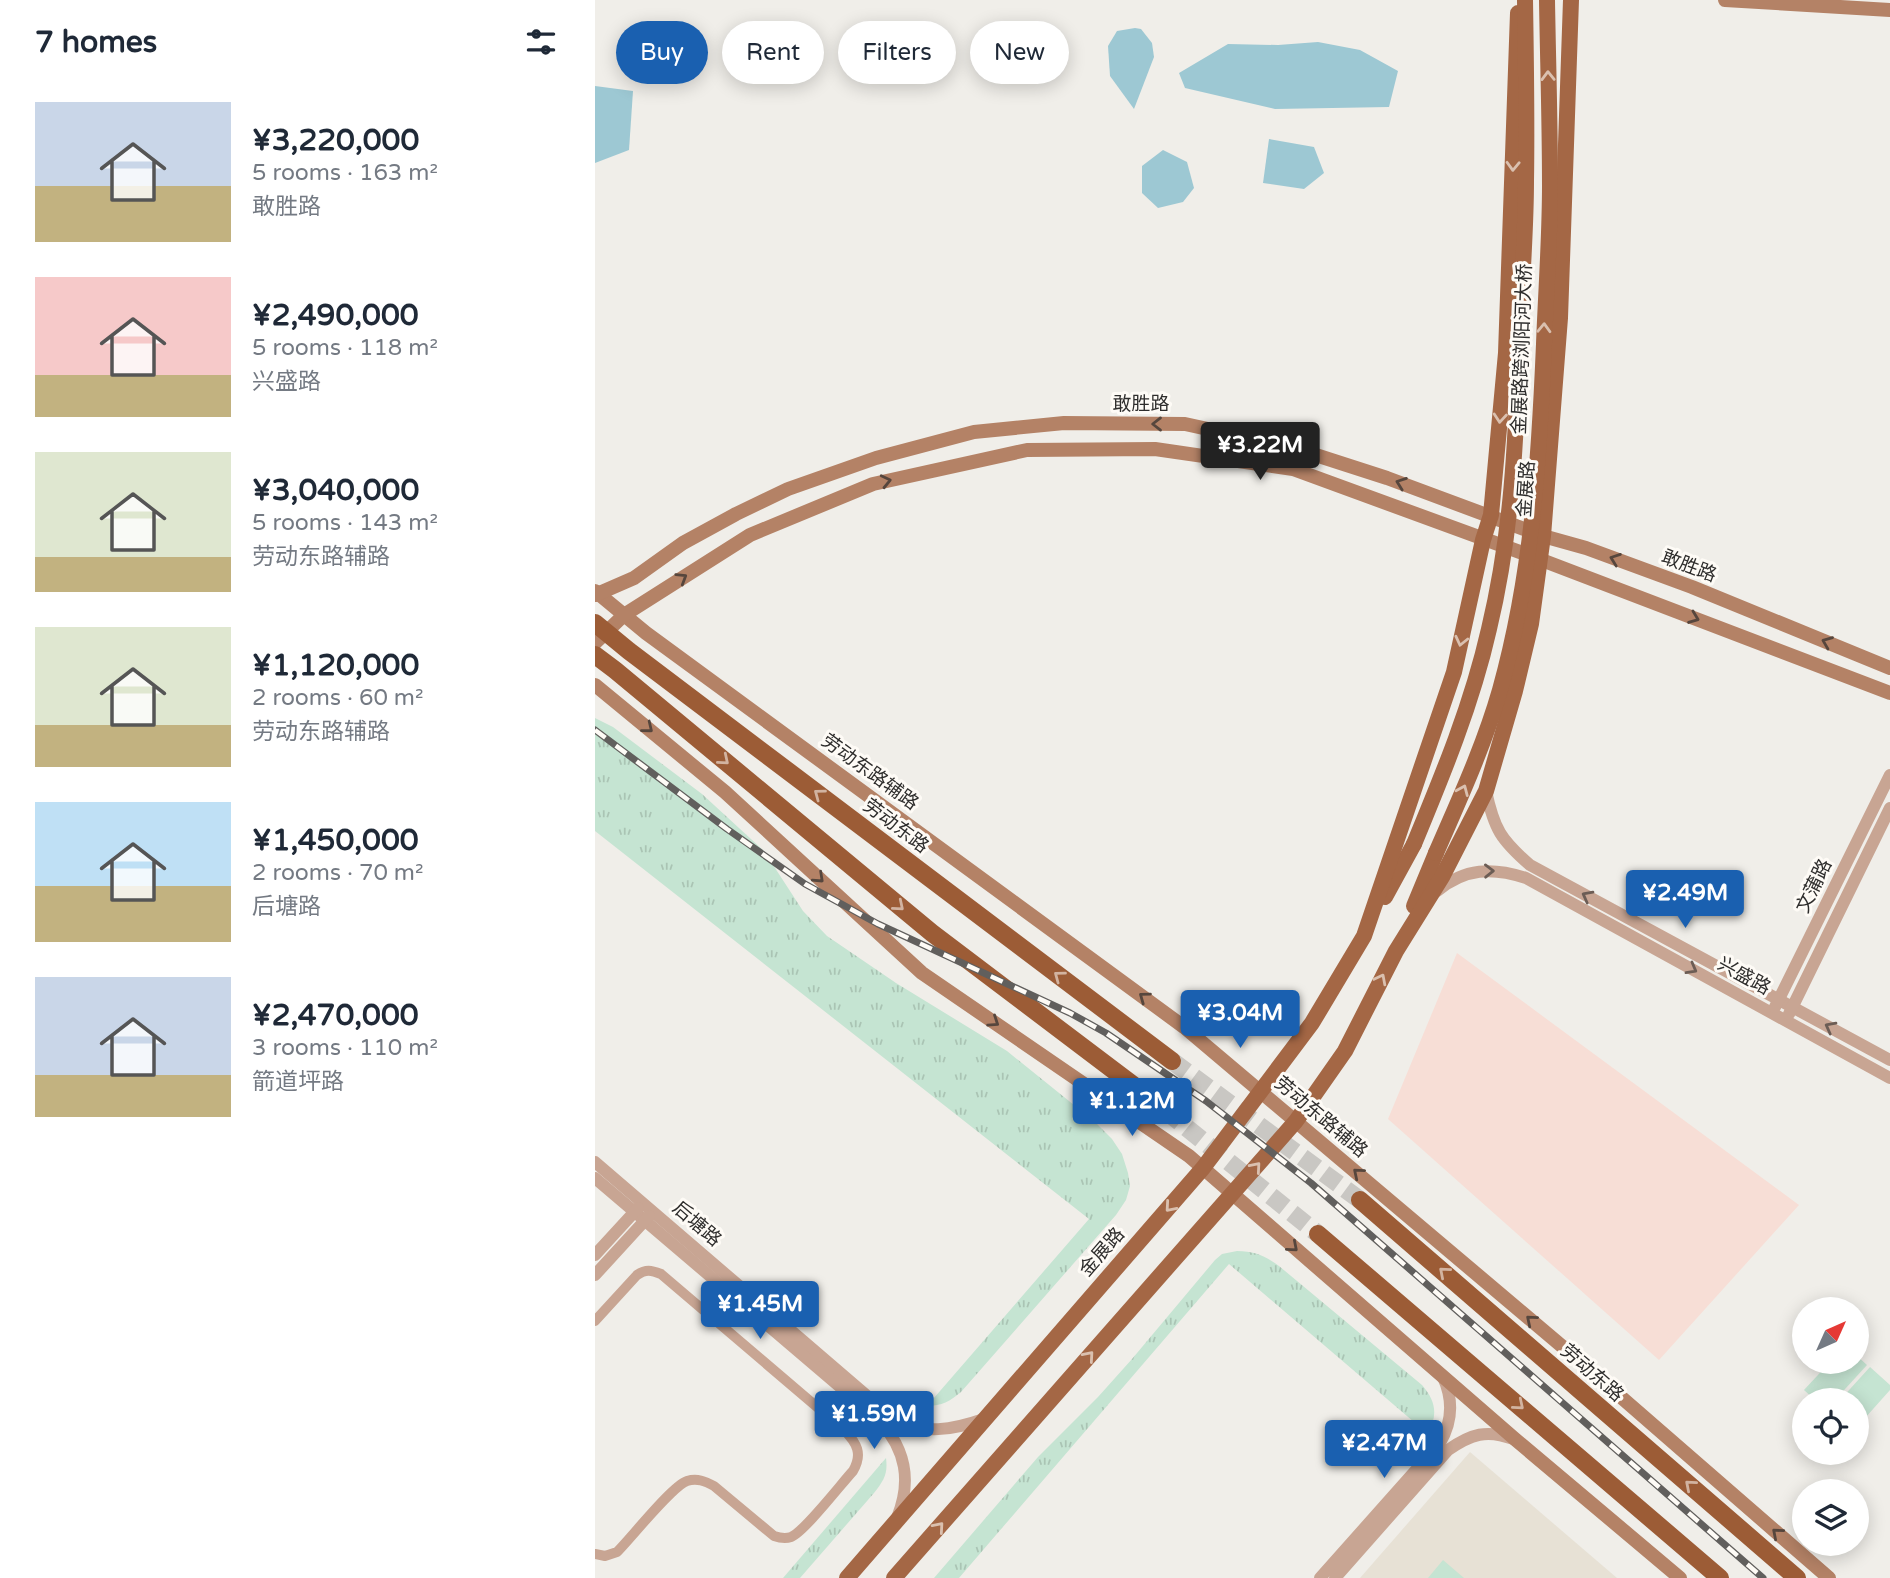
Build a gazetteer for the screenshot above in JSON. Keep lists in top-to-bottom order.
{
  "streets": {
    "highway": ["劳动东路"],
    "main road": [
      "金展路跨浏阳河大桥",
      "敢胜路",
      "金展路",
      "劳动东路辅路"
    ],
    "street": ["文蒲路", "兴盛路", "后塘路"]
  },
  "crossings": [
    ["金展路跨浏阳河大桥", "金展路"],
    ["敢胜路", "金展路"],
    ["敢胜路", "劳动东路辅路"],
    ["金展路", "劳动东路辅路"],
    ["金展路", "兴盛路"],
    ["金展路", "后塘路"],
    ["文蒲路", "兴盛路"]
  ],
  "north": "top right",
  "page": {
    "heading": "7 homes",
    "chip": [
      "Buy",
      "Rent",
      "Filters",
      "New"
    ],
    "list": [
      {
        "name": "¥3,220,000",
        "note": "5 rooms · 163 m² · 敢胜路"
      },
      {
        "name": "¥2,490,000",
        "note": "5 rooms · 118 m² · 兴盛路"
      },
      {
        "name": "¥3,040,000",
        "note": "5 rooms · 143 m² · 劳动东路辅路"
      },
      {
        "name": "¥1,120,000",
        "note": "2 rooms · 60 m² · 劳动东路辅路"
      },
      {
        "name": "¥1,450,000",
        "note": "2 rooms · 70 m² · 后塘路"
      },
      {
        "name": "¥2,470,000",
        "note": "3 rooms · 110 m² · 箭道坪路"
      }
    ],
    "price": [
      "¥3.22M",
      "¥2.49M",
      "¥3.04M",
      "¥1.12M",
      "¥1.45M",
      "¥1.59M",
      "¥2.47M"
    ]
  }
}
